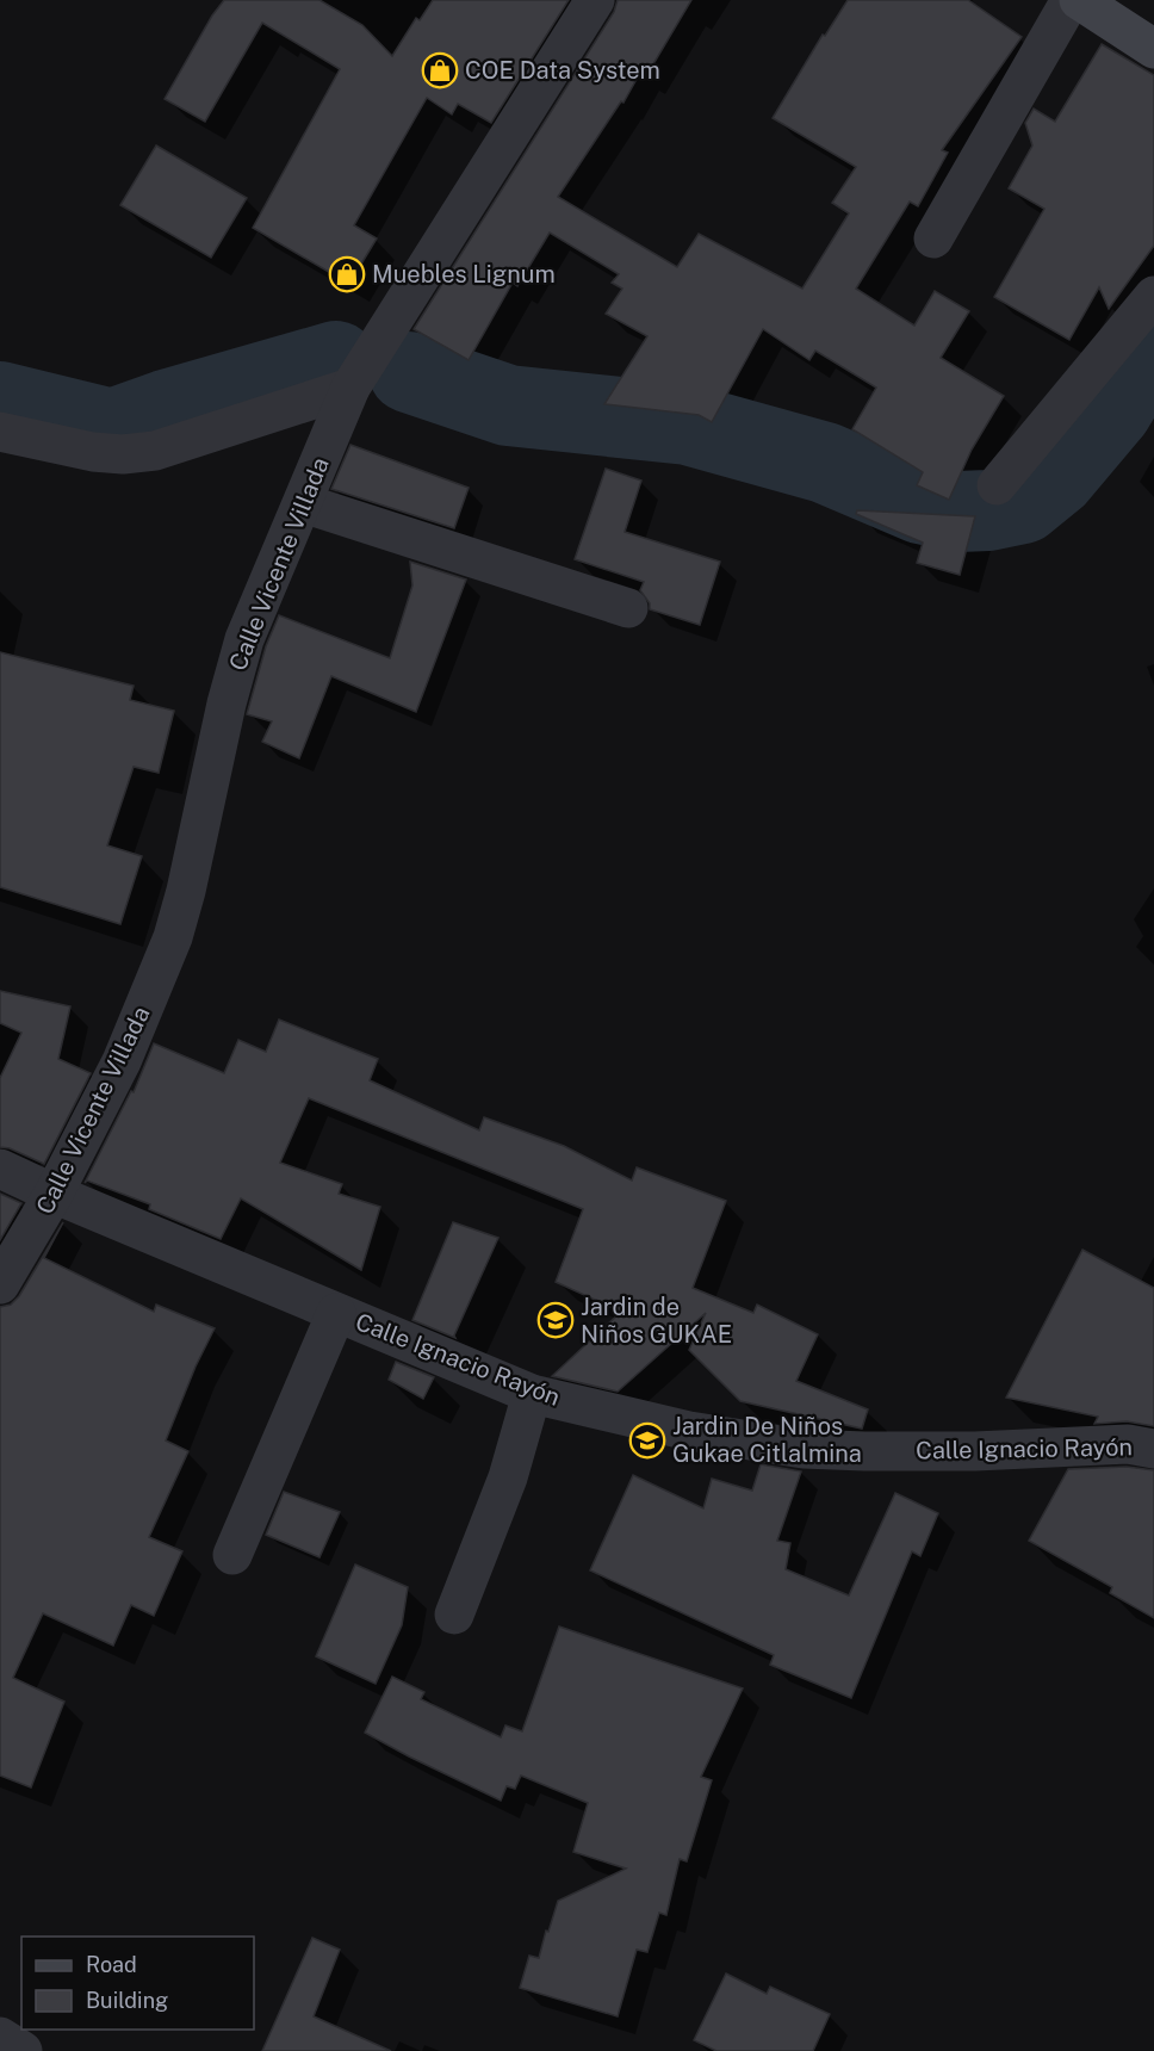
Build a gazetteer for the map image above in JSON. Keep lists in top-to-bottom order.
{
  "streets": {
    "street": ["Calle Vicente Villada", "Calle Ignacio Rayón"]
  },
  "crossings": [
    ["Calle Vicente Villada", "Calle Ignacio Rayón"]
  ],
  "places": {
    "shop": ["COE Data System", "Muebles Lignum"],
    "school or university": ["Jardin de Niños GUKAE", "Jardin De Niños Gukae Citlalmina"]
  },
  "legend": ["Road", "Building"]
}
